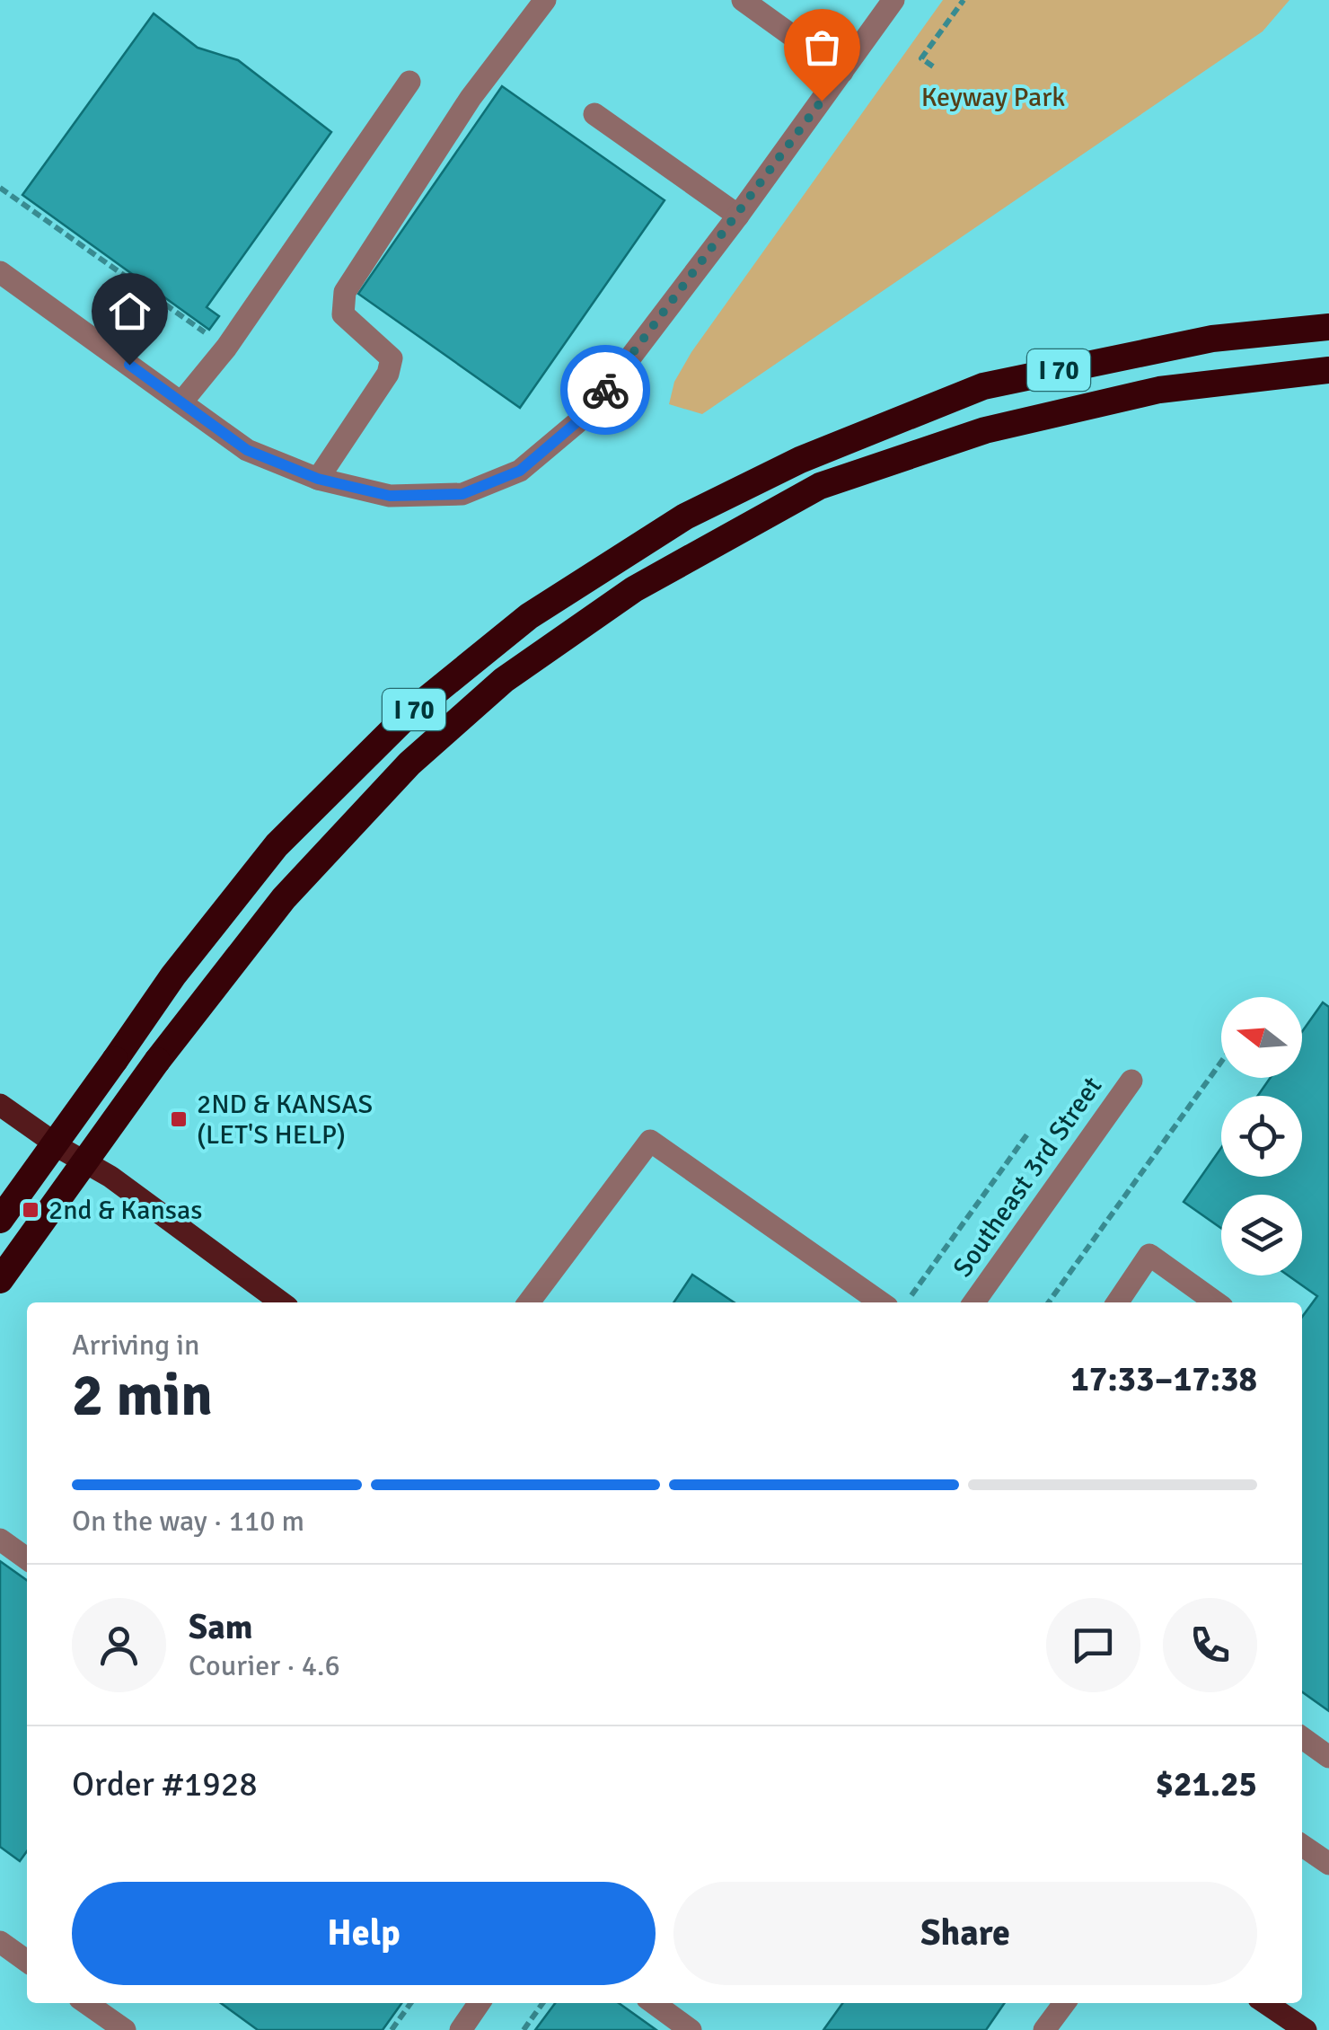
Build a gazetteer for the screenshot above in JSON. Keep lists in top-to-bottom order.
{
  "streets": {
    "highway": ["I 70"],
    "street": ["Southeast 3rd Street"]
  },
  "parks": ["Keyway Park"],
  "places": {
    "transit": ["2ND & KANSAS (LET'S HELP)", "2nd & Kansas"]
  },
  "north": "left",
  "page": {
    "heading": ["2 min", "Arriving in", "17:33–17:38"],
    "panel": [
      "Sam",
      "Courier · 4.6",
      "Order #1928",
      "$21.25"
    ],
    "bar": "On the way · 110 m",
    "buttons": ["Help", "Share"]
  }
}
